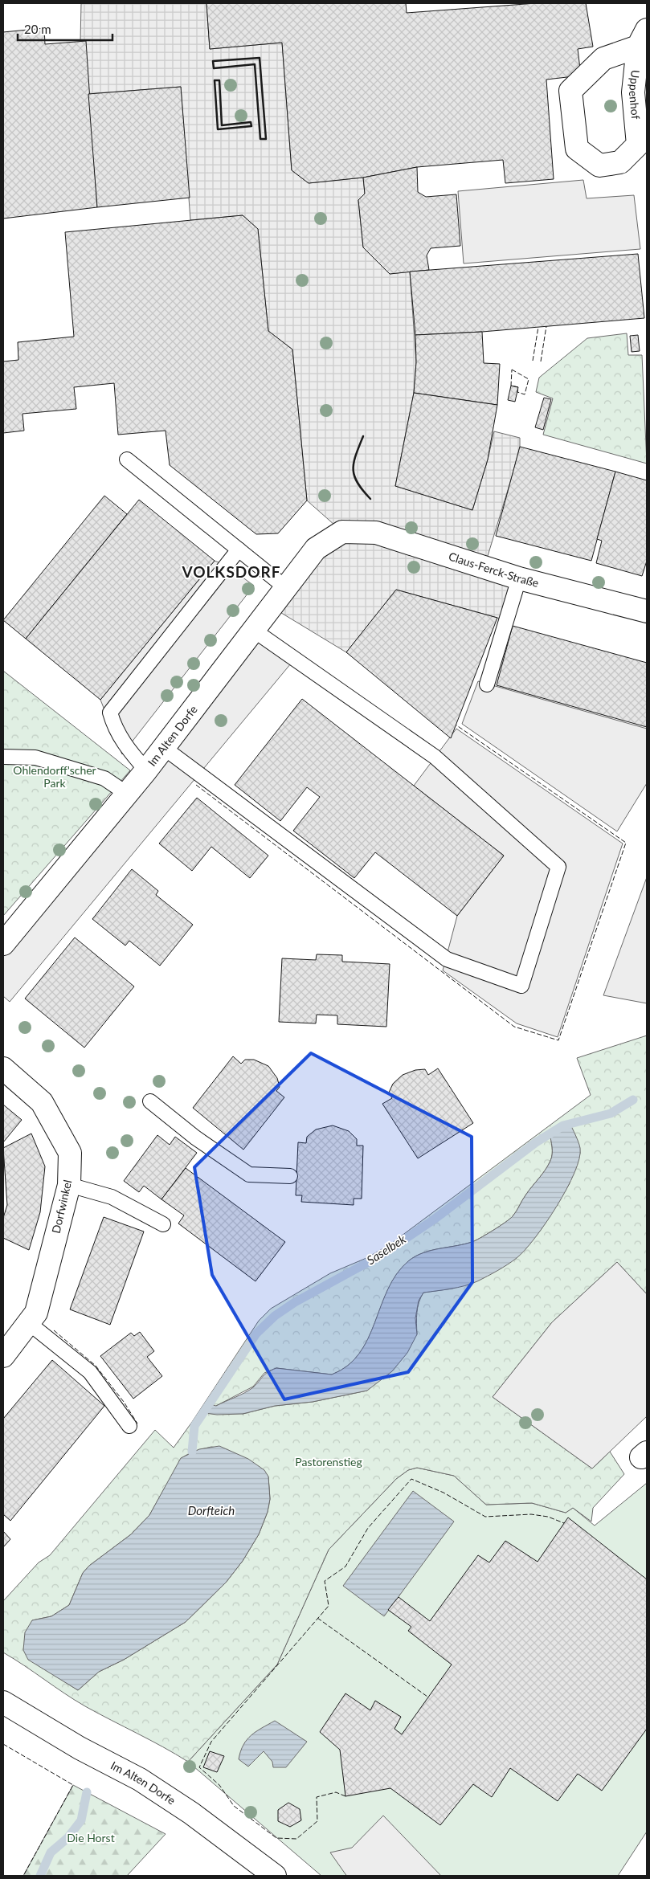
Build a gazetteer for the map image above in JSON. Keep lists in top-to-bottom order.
{
  "streets": {
    "street": [
      "Uppenhof",
      "Claus-Ferck-Straße",
      "Im Alten Dorfe",
      "Dorfwinkel"
    ]
  },
  "crossings": [
    ["Claus-Ferck-Straße", "Im Alten Dorfe"]
  ],
  "districts": ["VOLKSDORF"],
  "water": ["Saselbek", "Dorfteich"],
  "parks": ["Ohlendorff'scher Park", "Pastorenstieg", "Die Horst"],
  "scale_bar": "20 m"
}
